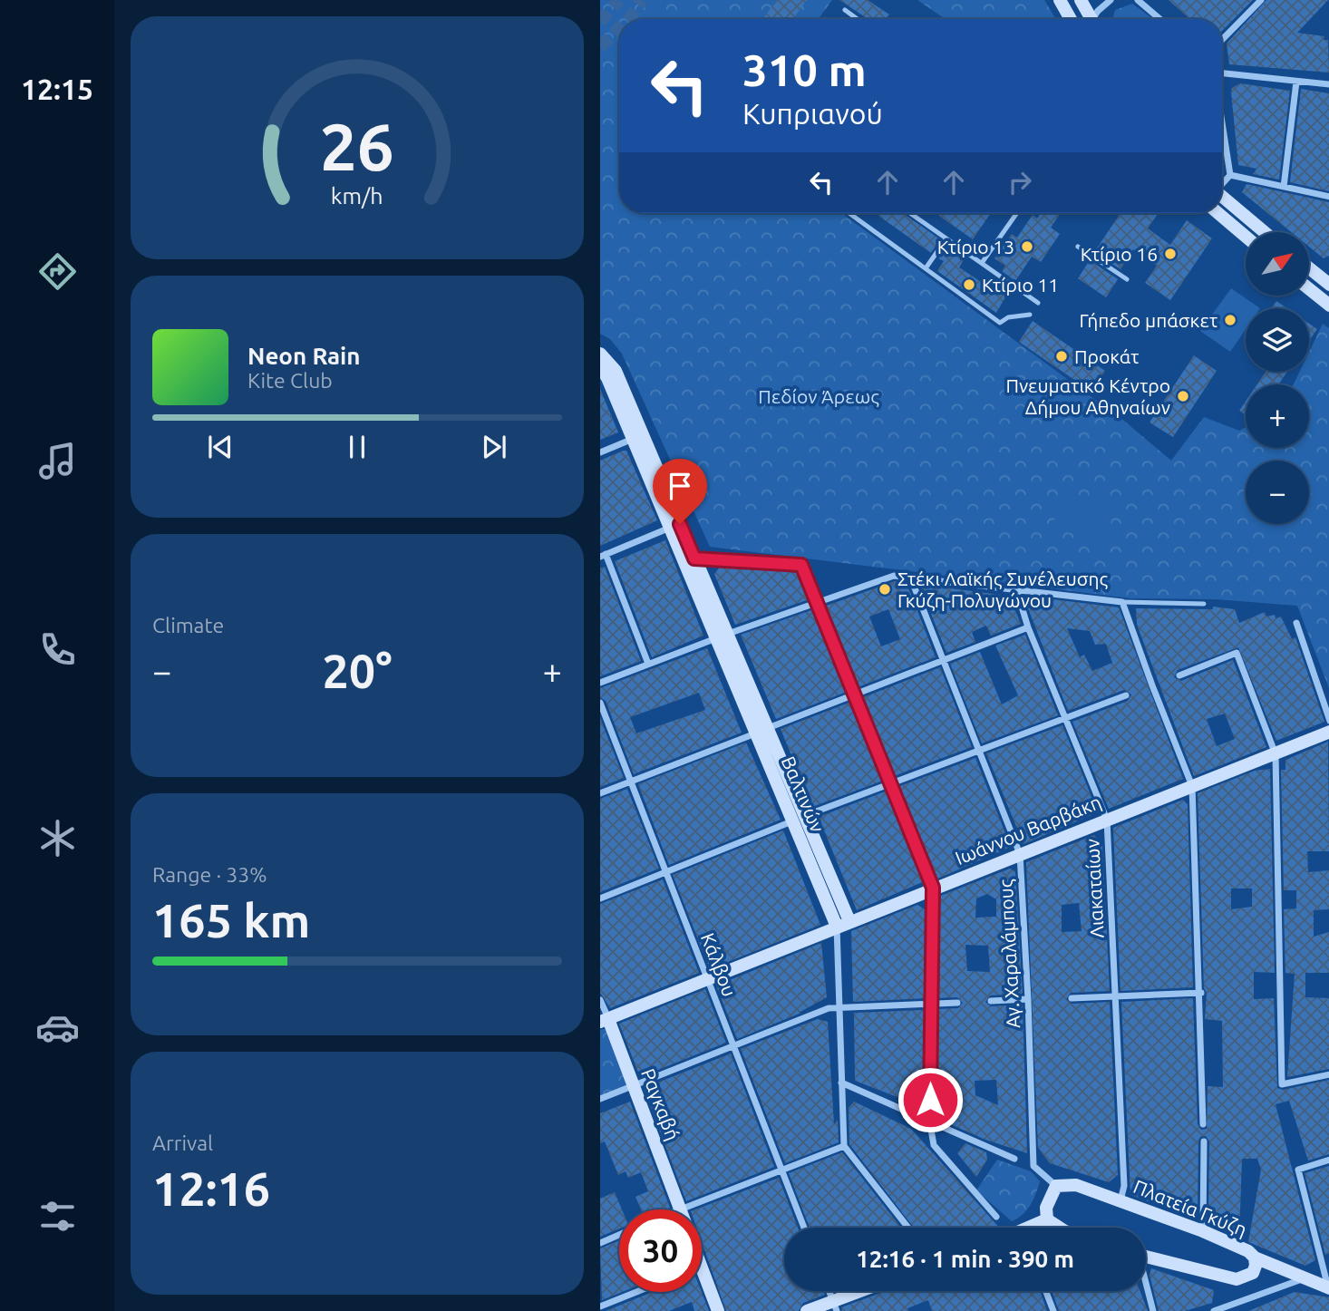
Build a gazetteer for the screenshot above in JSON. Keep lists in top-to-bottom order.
{
  "streets": {
    "street": [
      "Βαλτινών",
      "Ιωάννου Βαρβάκη",
      "Λιακαταίων",
      "Αγ. Χαραλάμπους",
      "Κάλβου",
      "Ραγκαβή",
      "Πλατεία Γκύζη"
    ]
  },
  "crossings": [
    ["Βαλτινών", "Ιωάννου Βαρβάκη"],
    ["Ιωάννου Βαρβάκη", "Λιακαταίων"],
    ["Ιωάννου Βαρβάκη", "Αγ. Χαραλάμπους"],
    ["Ιωάννου Βαρβάκη", "Κάλβου"],
    ["Ιωάννου Βαρβάκη", "Ραγκαβή"],
    ["Λιακαταίων", "Πλατεία Γκύζη"],
    ["Αγ. Χαραλάμπους", "Πλατεία Γκύζη"]
  ],
  "parks": ["Πεδίον Άρεως"],
  "places": [
    "Κτίριο 13",
    "Κτίριο 16",
    "Κτίριο 11",
    "Γήπεδο μπάσκετ",
    "Προκάτ",
    "Πνευματικό Κέντρο Δήμου Αθηναίων",
    "Στέκι Λαϊκής Συνέλευσης Γκύζη-Πολυγώνου"
  ],
  "north": "top right",
  "page": {
    "tabs": "12:15",
    "turn": ["310 m", "Κυπριανού"],
    "map_buttons": ["+", "−"],
    "song": ["Neon Rain", "Kite Club"],
    "tile": [
      "Climate",
      ["Range · 33%", "165 km"],
      ["Arrival", "12:16"]
    ],
    "heat": ["−", "20°", "+"],
    "limit": "30",
    "trip": "12:16 · 1 min · 390 m",
    "gauge": ["26", "km/h"]
  }
}
